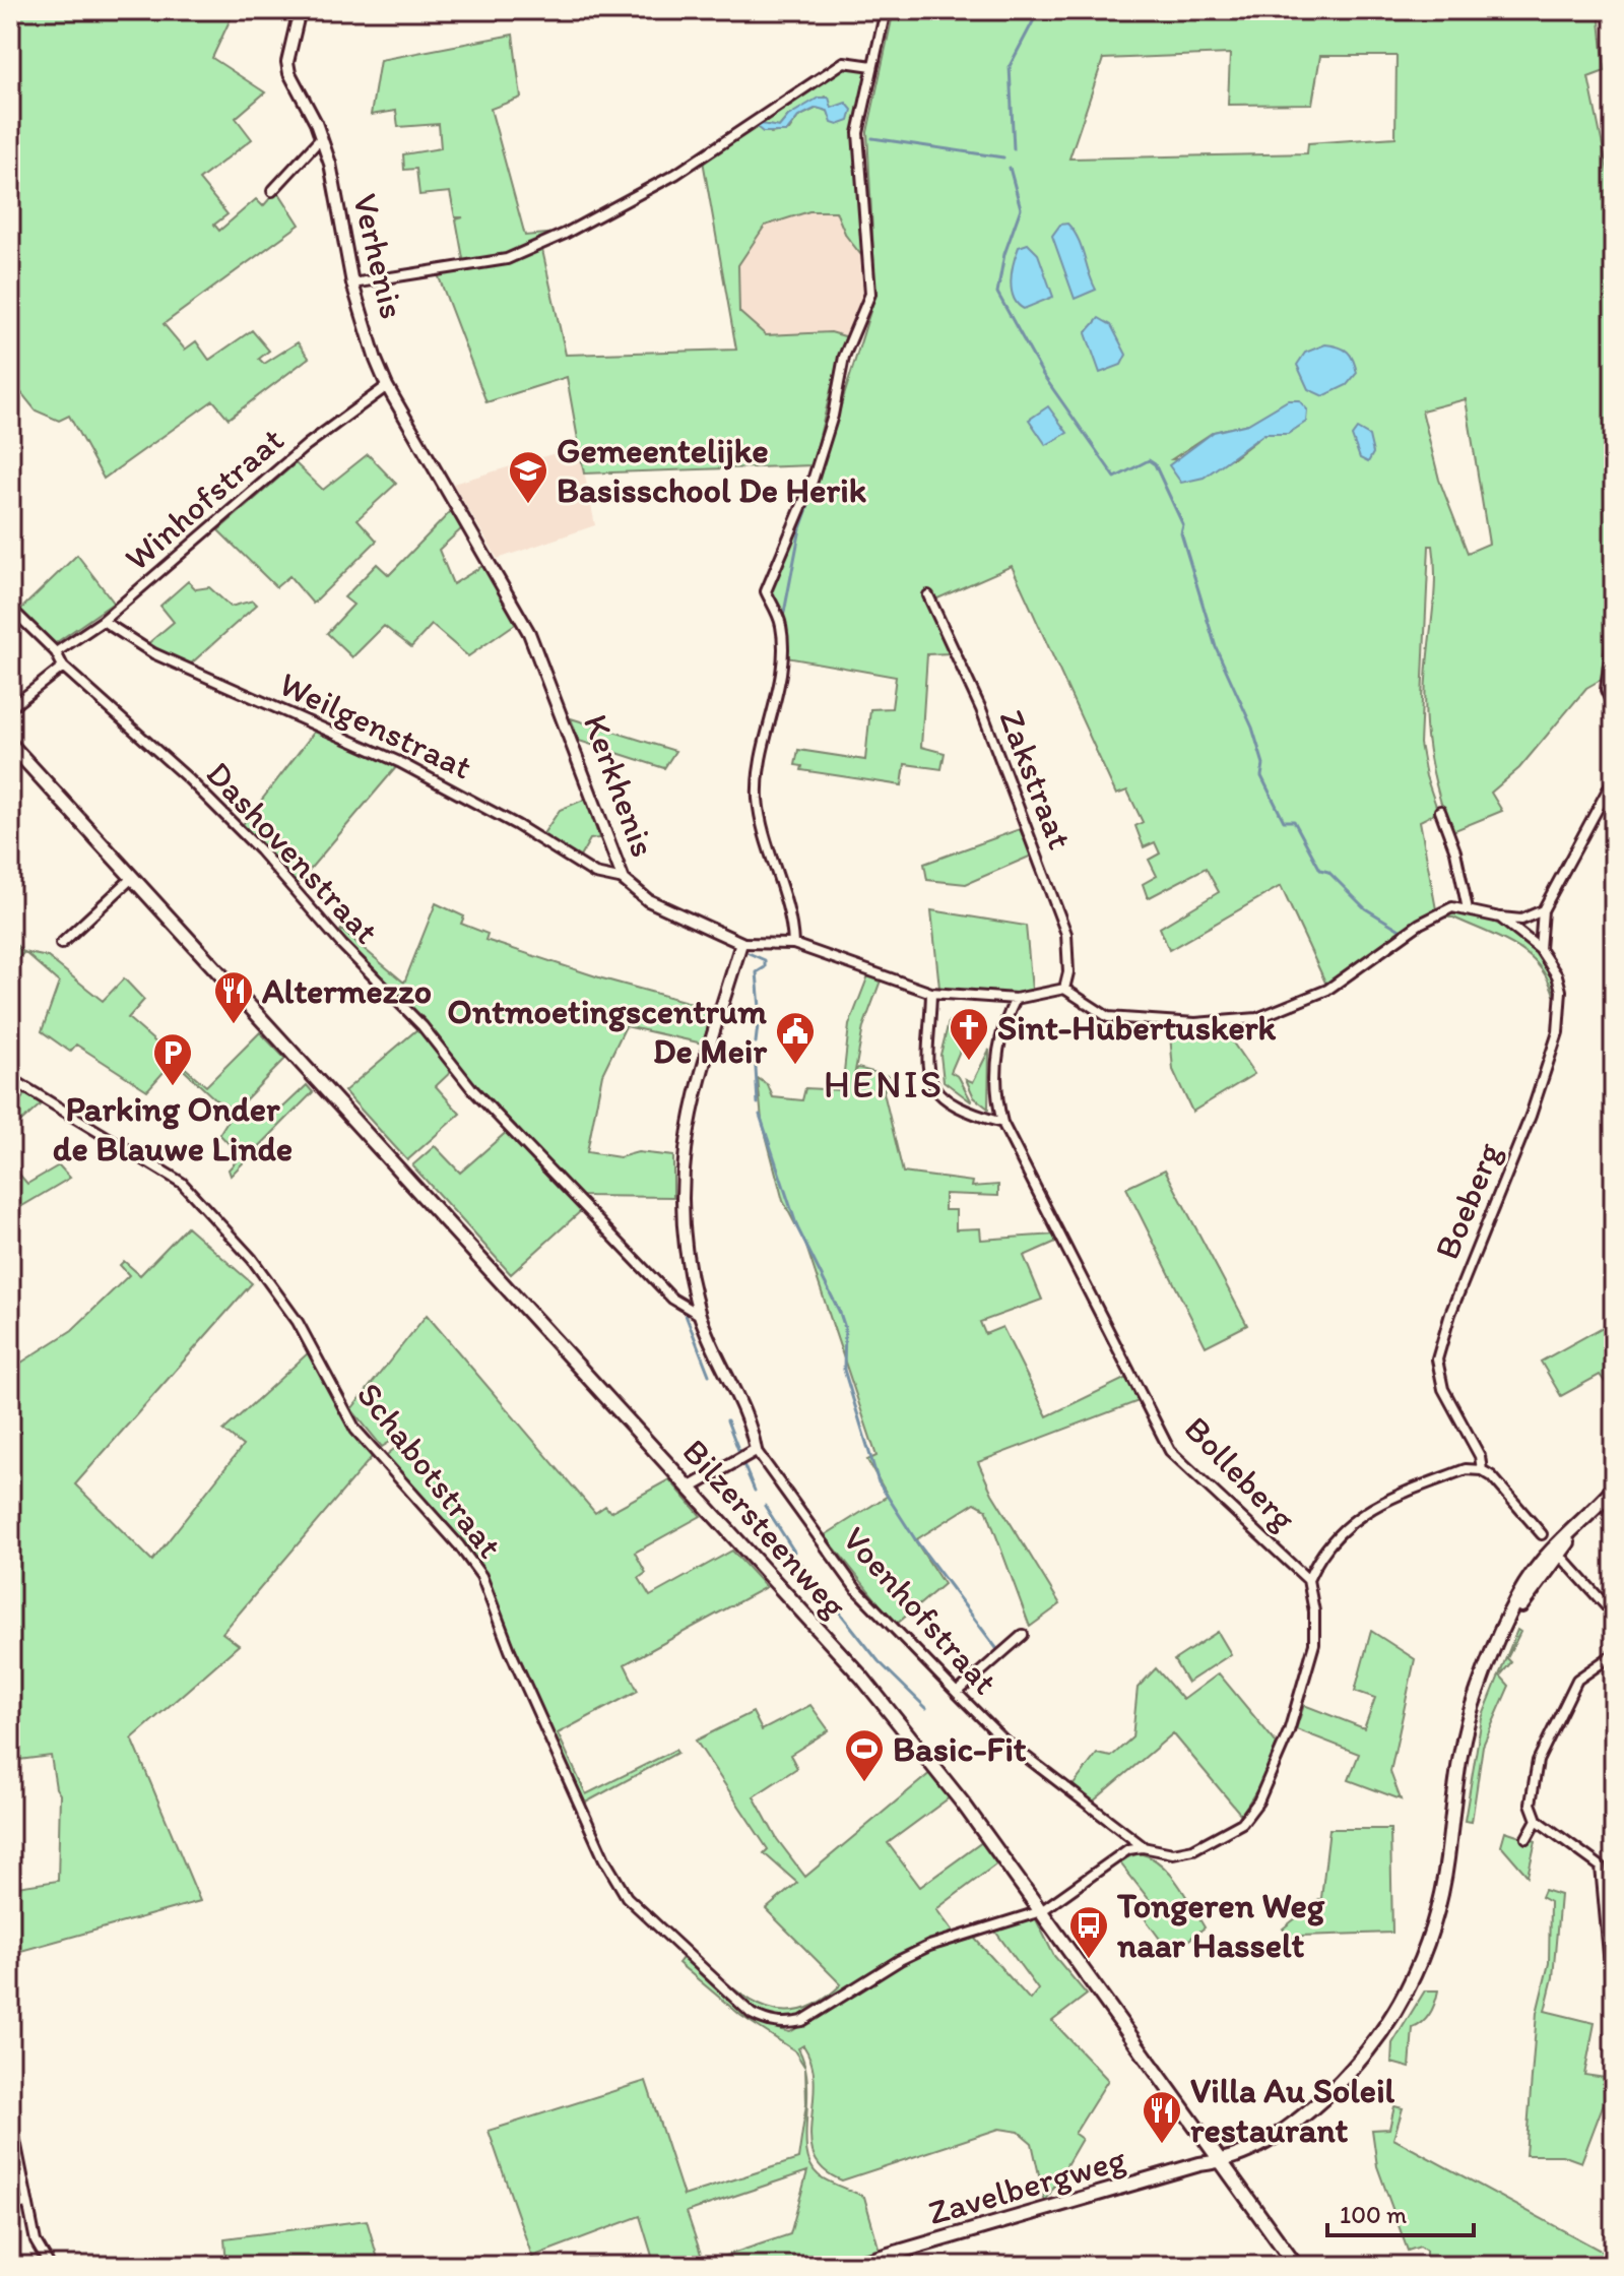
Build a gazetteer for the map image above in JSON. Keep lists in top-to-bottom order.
{
  "streets": {
    "main road": ["Bilzersteenweg", "Zavelbergweg"],
    "street": [
      "Verhenis",
      "Winhofstraat",
      "Weilgenstraat",
      "Zakstraat",
      "Kerkhenis",
      "Dashovenstraat",
      "Boeberg",
      "Schabotstraat",
      "Bolleberg",
      "Voenhofstraat"
    ]
  },
  "crossings": [
    ["Verhenis", "Winhofstraat"],
    ["Verhenis", "Kerkhenis"],
    ["Winhofstraat", "Weilgenstraat"],
    ["Winhofstraat", "Kerkhenis"],
    ["Winhofstraat", "Dashovenstraat"],
    ["Weilgenstraat", "Kerkhenis"],
    ["Zakstraat", "Kerkhenis"],
    ["Zakstraat", "Boeberg"],
    ["Kerkhenis", "Boeberg"],
    ["Kerkhenis", "Bolleberg"],
    ["Schabotstraat", "Bilzersteenweg"],
    ["Bilzersteenweg", "Zavelbergweg"]
  ],
  "districts": ["HENIS"],
  "places": {
    "school or university": ["Gemeentelijke Basisschool De Herik"],
    "restaurant": ["Altermezzo", "Villa Au Soleil restaurant"],
    "church": ["Sint-Hubertuskerk"],
    "public building": ["Ontmoetingscentrum De Meir"],
    "parking": ["Parking Onder de Blauwe Linde"],
    "sports": ["Basic-Fit"],
    "bus stop": ["Tongeren Weg naar Hasselt"]
  },
  "scale_bar": "100 m"
}
